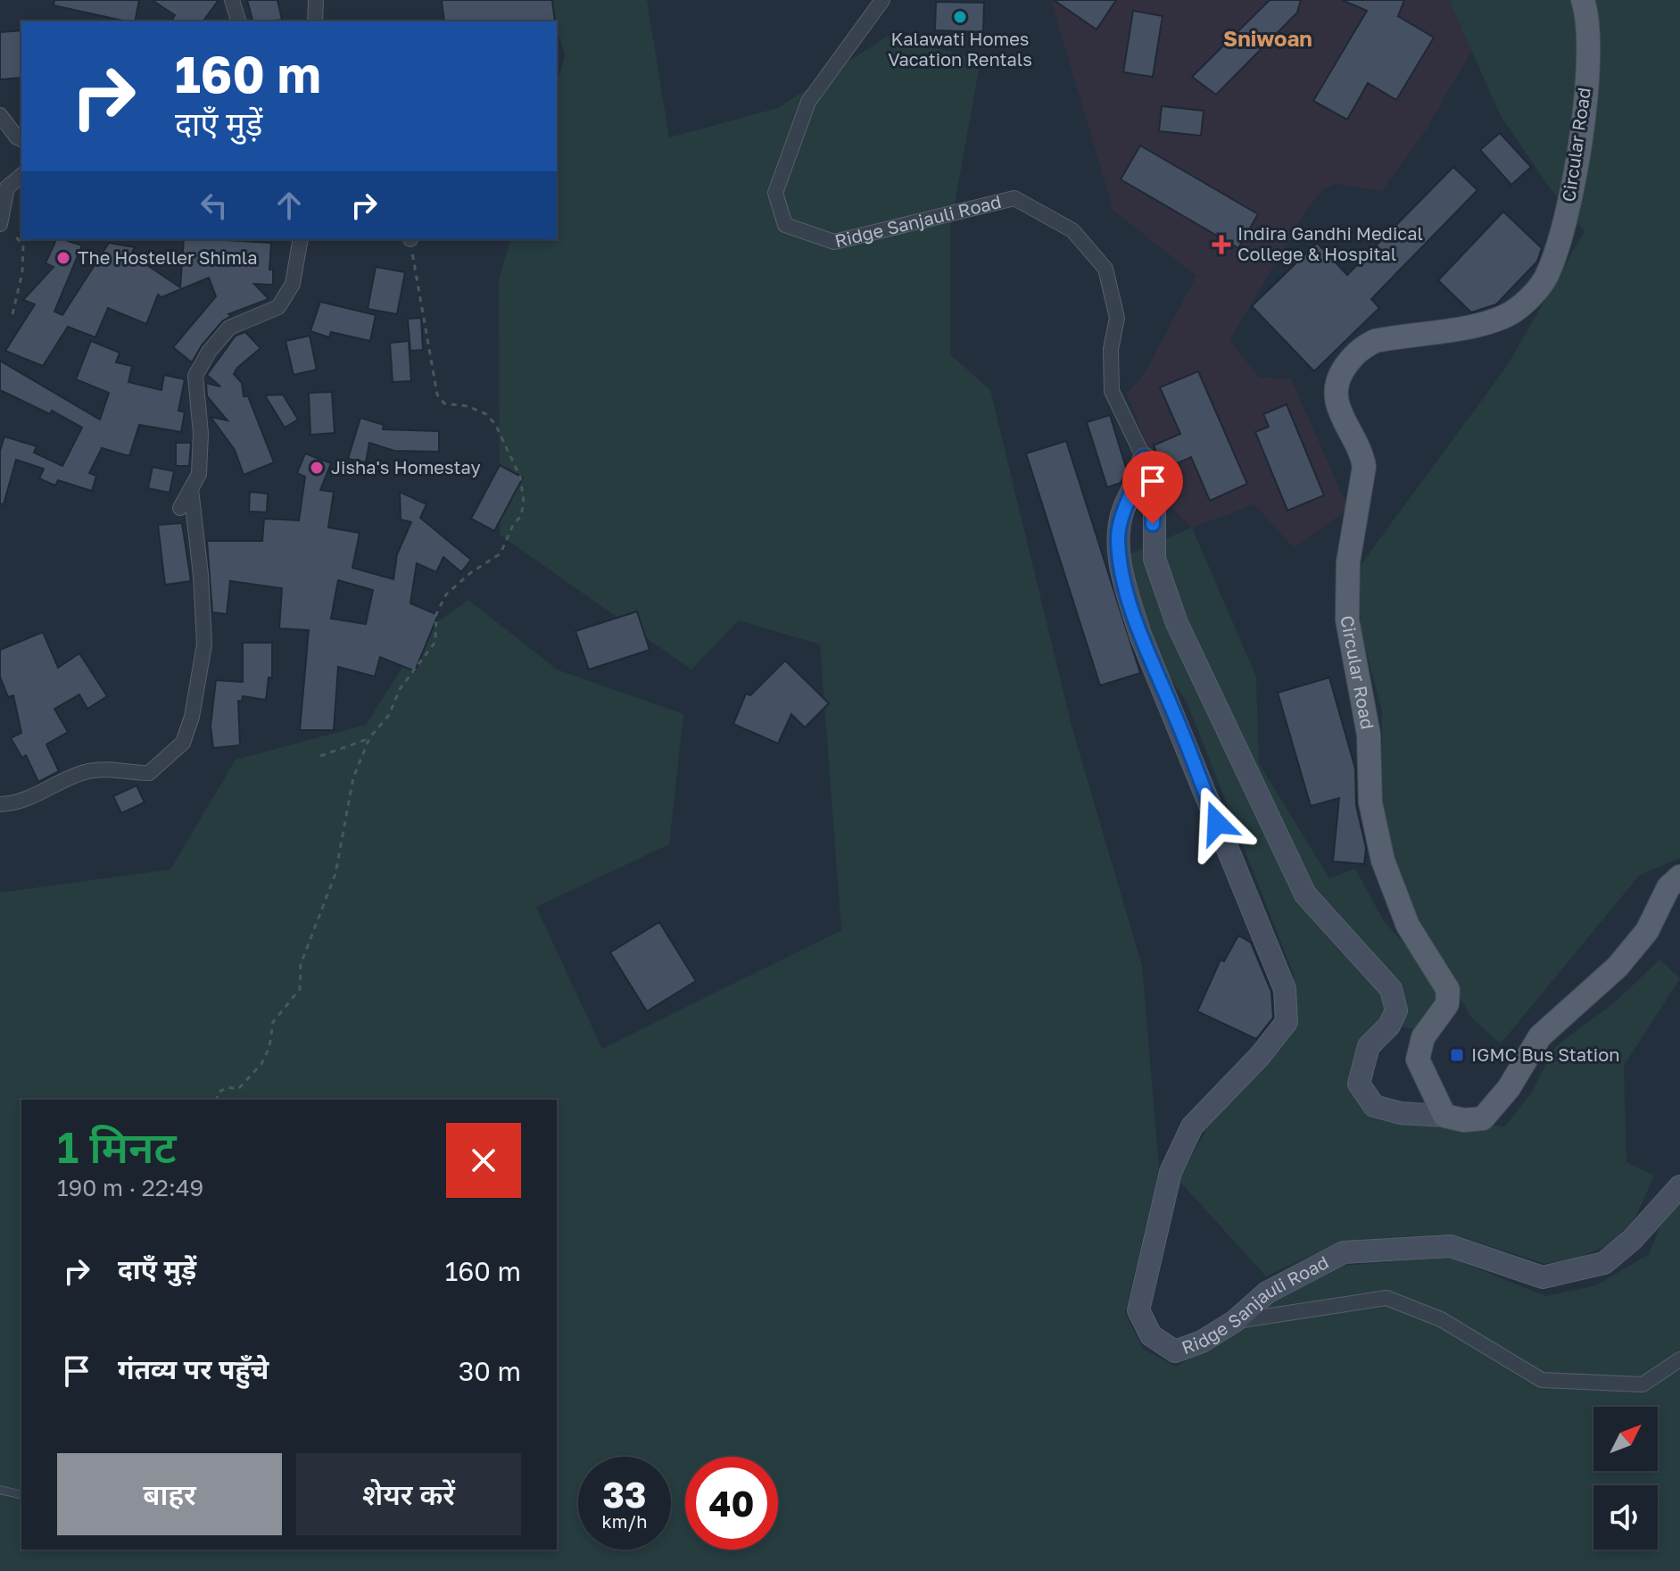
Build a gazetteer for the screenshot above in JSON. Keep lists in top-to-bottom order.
{
  "streets": {
    "main road": ["Circular Road"],
    "street": ["Ridge Sanjauli Road"]
  },
  "districts": ["Sniwoan"],
  "places": {
    "other": ["Kalawati Homes Vacation Rentals", "The Hosteller Shimla", "Jisha's Homestay"],
    "health": ["Indira Gandhi Medical College & Hospital"],
    "transit": ["IGMC Bus Station"]
  },
  "north": "top right",
  "page": {
    "turn": ["160 m", "दाएँ मुड़ें"],
    "heading": ["1 मिनट", "190 m · 22:49"],
    "list": [
      {
        "name": "दाएँ मुड़ें",
        "value": "160 m"
      },
      {
        "name": "गंतव्य पर पहुँचे",
        "value": "30 m"
      }
    ],
    "buttons": ["बाहर", "शेयर करें"],
    "speed": "33 km/h",
    "limit": "40"
  }
}
